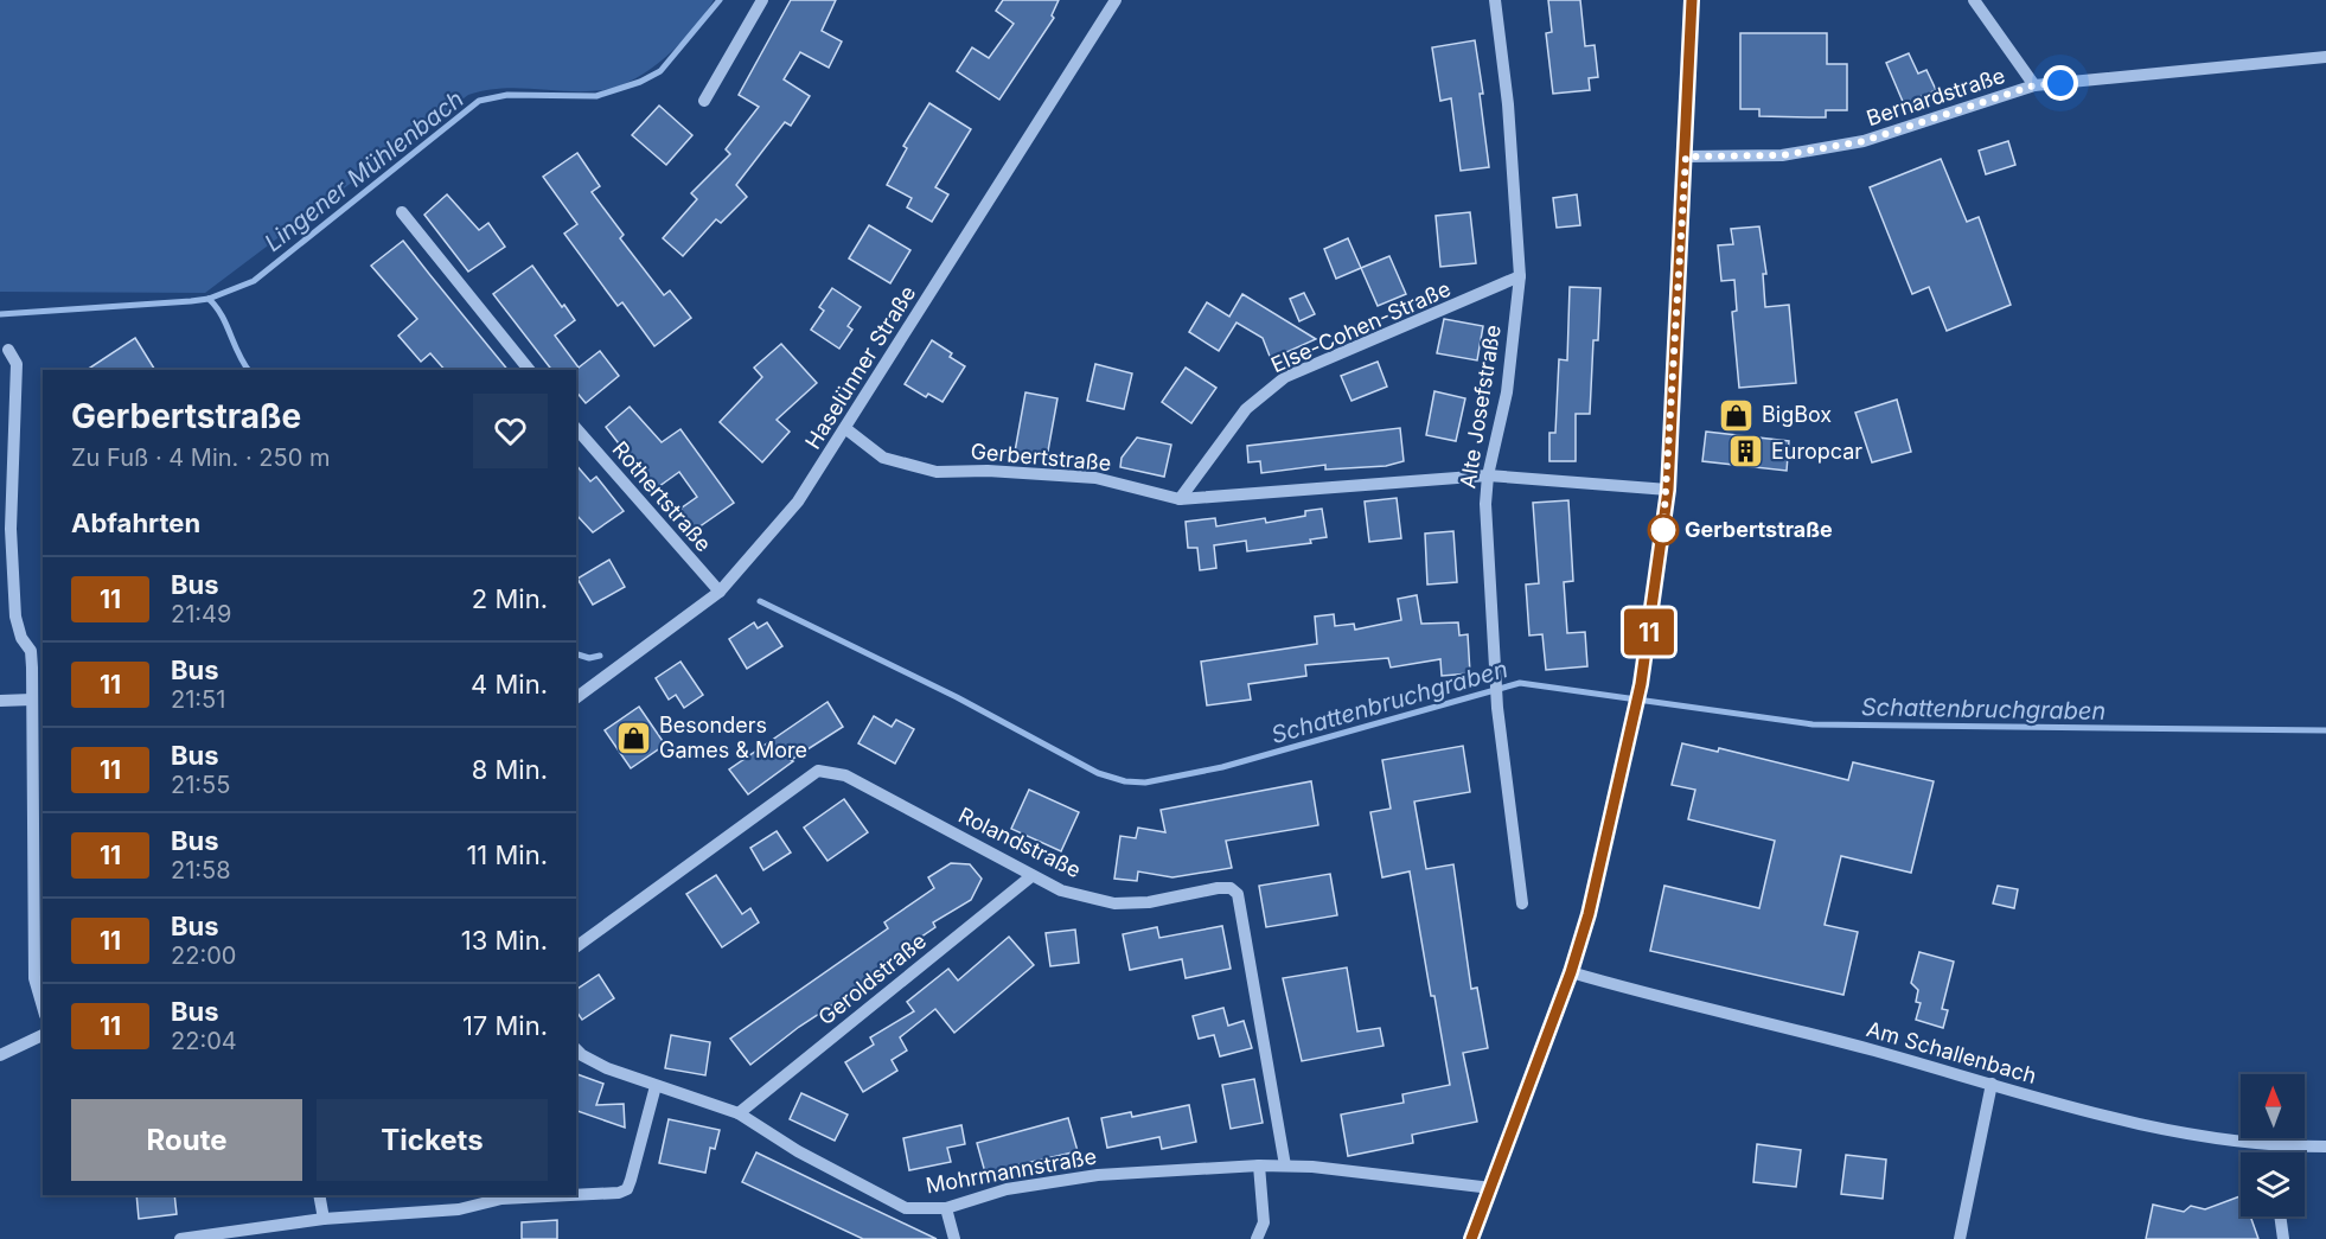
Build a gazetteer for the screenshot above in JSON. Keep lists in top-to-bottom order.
{
  "streets": {
    "street": [
      "Bernardstraße",
      "Else-Cohen-Straße",
      "Haselünner Straße",
      "Alte Josefstraße",
      "Gerbertstraße",
      "Rothertstraße",
      "Rolandstraße",
      "Geroldstraße",
      "Am Schallenbach",
      "Mohrmannstraße"
    ]
  },
  "crossings": [
    ["Else-Cohen-Straße", "Alte Josefstraße"],
    ["Else-Cohen-Straße", "Gerbertstraße"],
    ["Haselünner Straße", "Gerbertstraße"],
    ["Haselünner Straße", "Rothertstraße"],
    ["Alte Josefstraße", "Gerbertstraße"],
    ["Rolandstraße", "Geroldstraße"],
    ["Rolandstraße", "Mohrmannstraße"],
    ["Geroldstraße", "Mohrmannstraße"]
  ],
  "water": ["Lingener Mühlenbach", "Schattenbruchgraben"],
  "places": {
    "shop": ["BigBox", "Besonders Games & More"],
    "building": ["Europcar"],
    "other": ["Gerbertstraße"]
  },
  "lines": ["bus line 11"],
  "north": "top",
  "page": {
    "on_map": "11",
    "heading": [
      ["Gerbertstraße", "Zu Fuß · 4 Min. · 250 m"],
      "Abfahrten"
    ],
    "list": [
      {
        "mark": "11",
        "name": "Bus",
        "note": "21:49",
        "value": "2 Min."
      },
      {
        "mark": "11",
        "name": "Bus",
        "note": "21:51",
        "value": "4 Min."
      },
      {
        "mark": "11",
        "name": "Bus",
        "note": "21:55",
        "value": "8 Min."
      },
      {
        "mark": "11",
        "name": "Bus",
        "note": "21:58",
        "value": "11 Min."
      },
      {
        "mark": "11",
        "name": "Bus",
        "note": "22:00",
        "value": "13 Min."
      },
      {
        "mark": "11",
        "name": "Bus",
        "note": "22:04",
        "value": "17 Min."
      }
    ],
    "buttons": ["Route", "Tickets"]
  }
}
